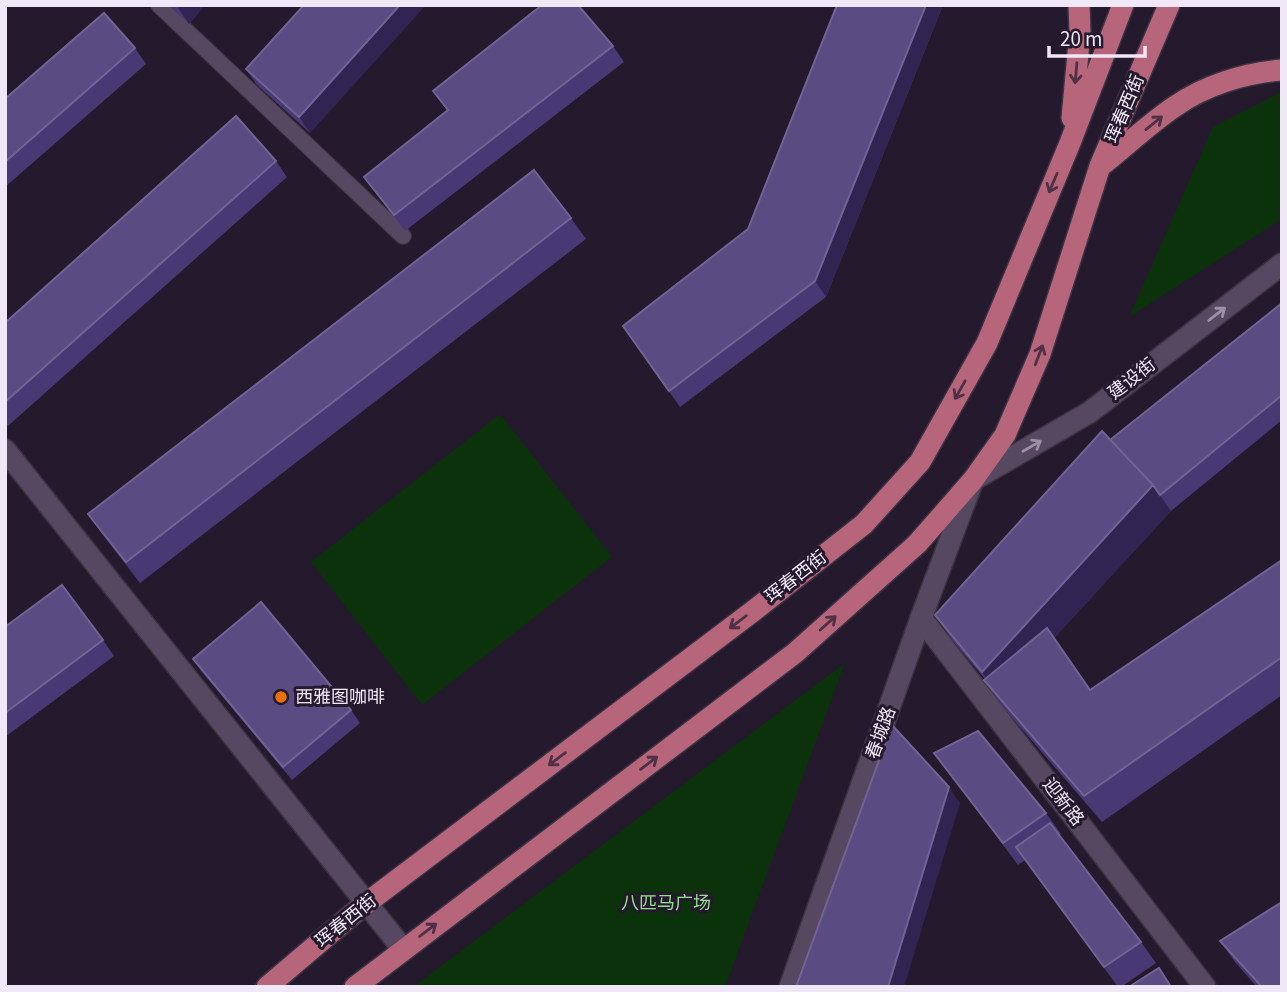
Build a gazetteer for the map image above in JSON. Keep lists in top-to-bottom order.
{
  "streets": {
    "main road": ["珲春西街"],
    "street": ["建设街", "春城路", "迎新路"]
  },
  "crossings": [
    ["珲春西街", "建设街"],
    ["珲春西街", "春城路"],
    ["建设街", "春城路"],
    ["春城路", "迎新路"]
  ],
  "one_way": ["建设街"],
  "parks": ["八匹马广场"],
  "places": ["西雅图咖啡"],
  "scale_bar": "20 m"
}
